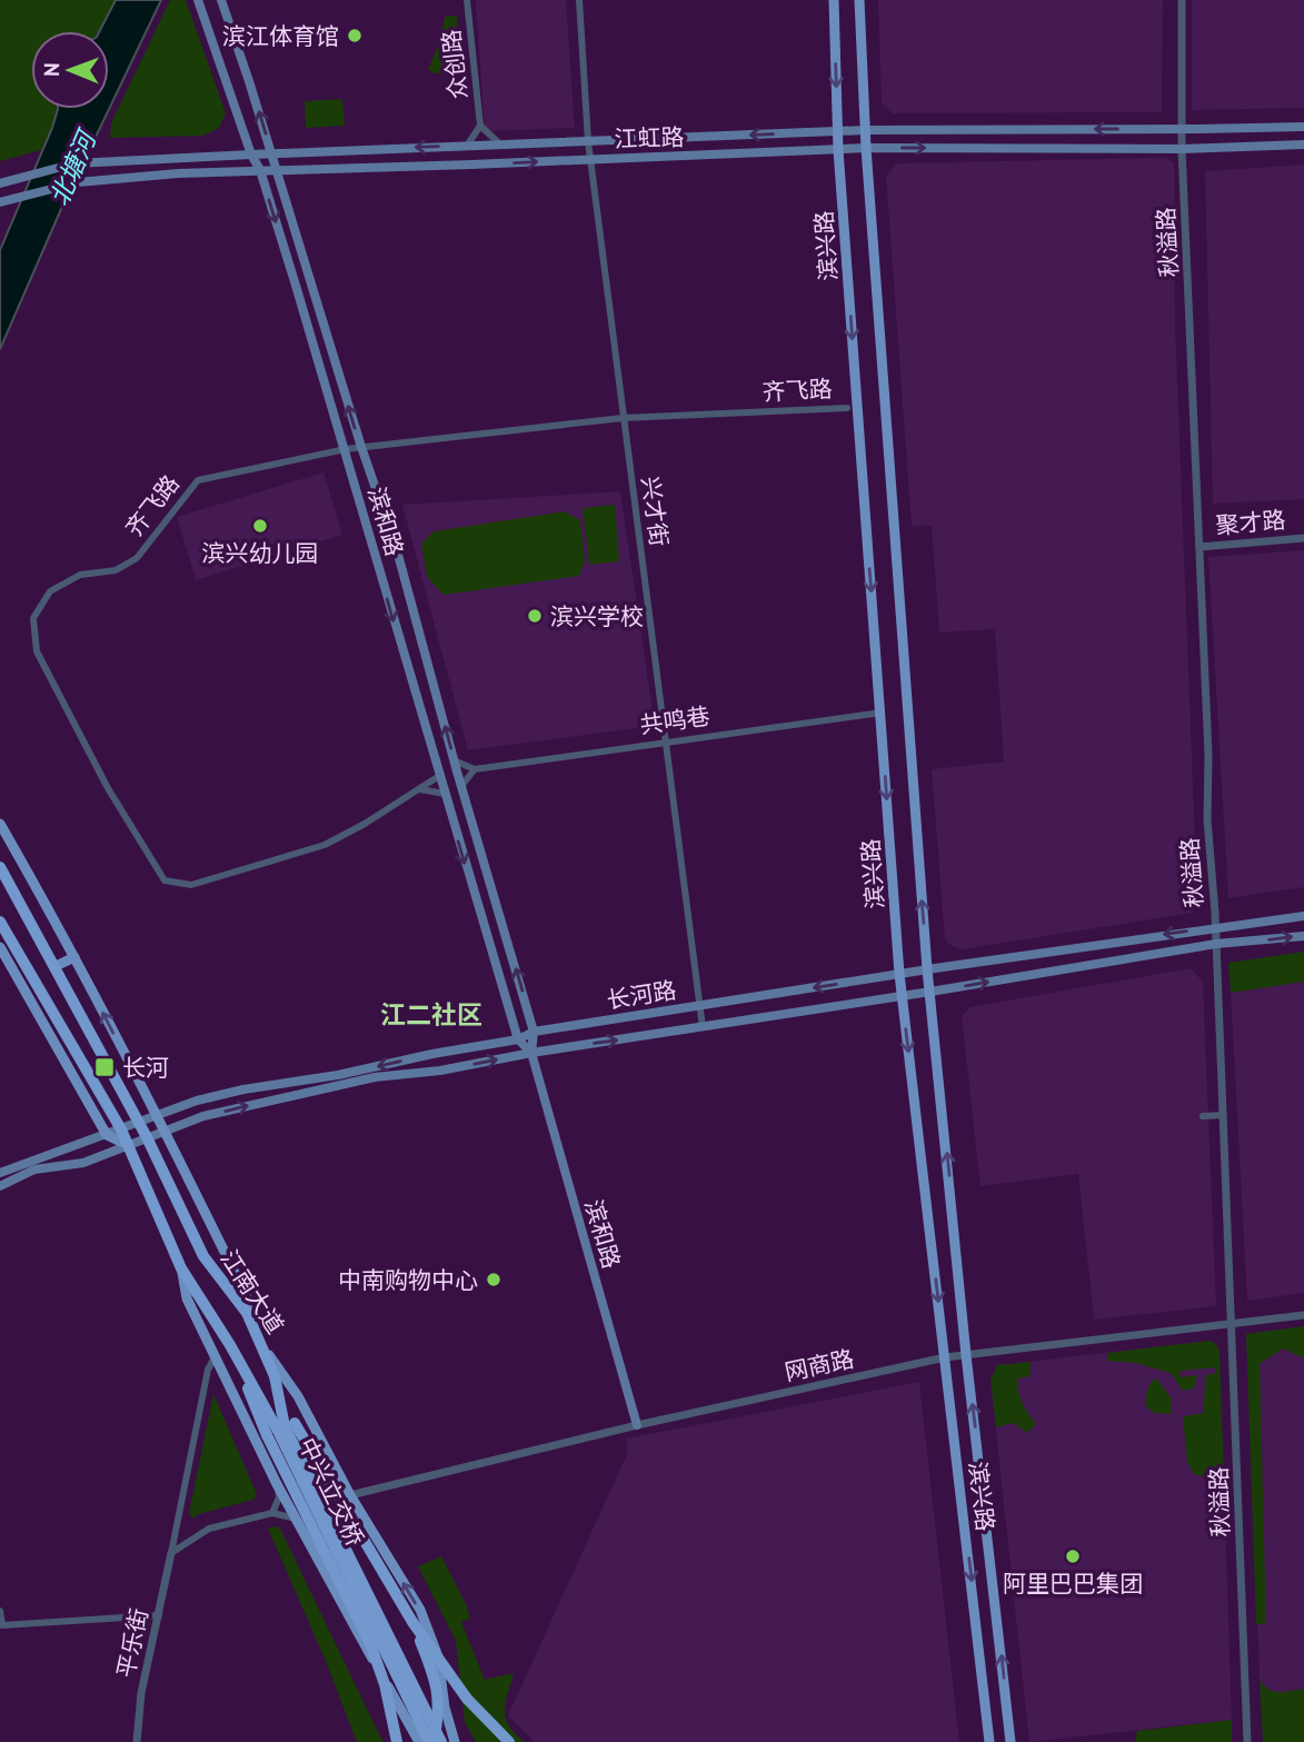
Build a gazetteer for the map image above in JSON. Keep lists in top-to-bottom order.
{
  "streets": {
    "highway": ["江南大道", "中兴立交桥"],
    "main road": [
      "江虹路",
      "滨兴路",
      "滨和路",
      "长河路"
    ],
    "street": [
      "众创路",
      "秋溢路",
      "齐飞路",
      "兴才街",
      "聚才路",
      "共鸣巷",
      "网商路",
      "平乐街"
    ]
  },
  "crossings": [
    ["众创路", "江虹路"],
    ["江虹路", "秋溢路"],
    ["江虹路", "滨兴路"],
    ["江虹路", "兴才街"],
    ["江虹路", "滨和路"],
    ["秋溢路", "聚才路"],
    ["秋溢路", "长河路"],
    ["秋溢路", "网商路"],
    ["滨兴路", "共鸣巷"],
    ["滨兴路", "长河路"],
    ["滨兴路", "网商路"],
    ["齐飞路", "兴才街"],
    ["齐飞路", "滨和路"],
    ["兴才街", "共鸣巷"],
    ["兴才街", "长河路"],
    ["滨和路", "长河路"],
    ["滨和路", "网商路"],
    ["长河路", "江南大道"],
    ["江南大道", "网商路"],
    ["江南大道", "中兴立交桥"]
  ],
  "districts": ["江二社区"],
  "water": ["北塘河"],
  "places": {
    "other": [
      "滨江体育馆",
      "滨兴幼儿园",
      "滨兴学校",
      "中南购物中心",
      "阿里巴巴集团"
    ],
    "transit": ["长河"]
  },
  "north": "left"
}
